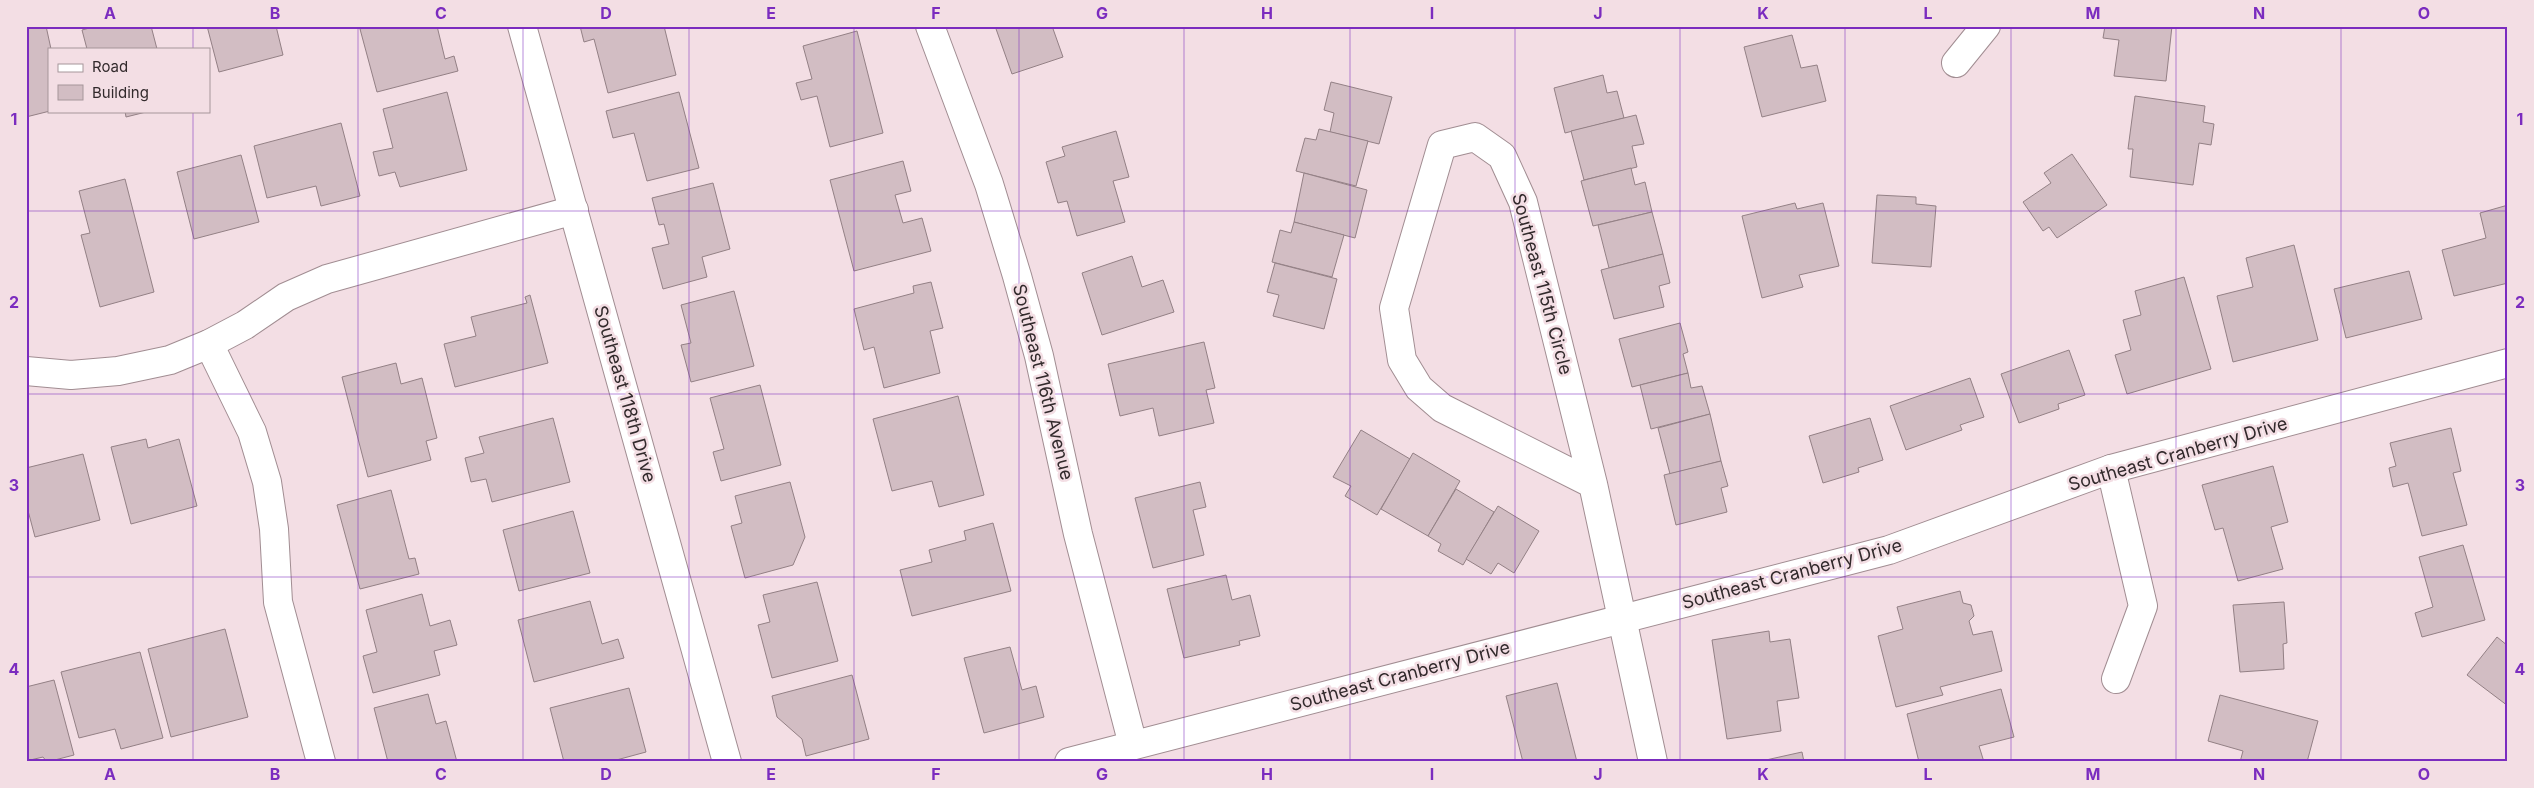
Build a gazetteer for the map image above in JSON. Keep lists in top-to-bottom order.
{
  "streets": {
    "street": [
      "Southeast 115th Circle",
      "Southeast 116th Avenue",
      "Southeast 118th Drive",
      "Southeast Cranberry Drive"
    ]
  },
  "crossings": [
    ["Southeast 115th Circle", "Southeast Cranberry Drive"],
    ["Southeast 116th Avenue", "Southeast Cranberry Drive"]
  ],
  "legend": ["Road", "Building"],
  "grid": {
    "columns": [
      "A",
      "B",
      "C",
      "D",
      "E",
      "F",
      "G",
      "H",
      "I",
      "J",
      "K",
      "L",
      "M",
      "N",
      "O"
    ],
    "rows": [
      "1",
      "2",
      "3",
      "4"
    ]
  }
}
